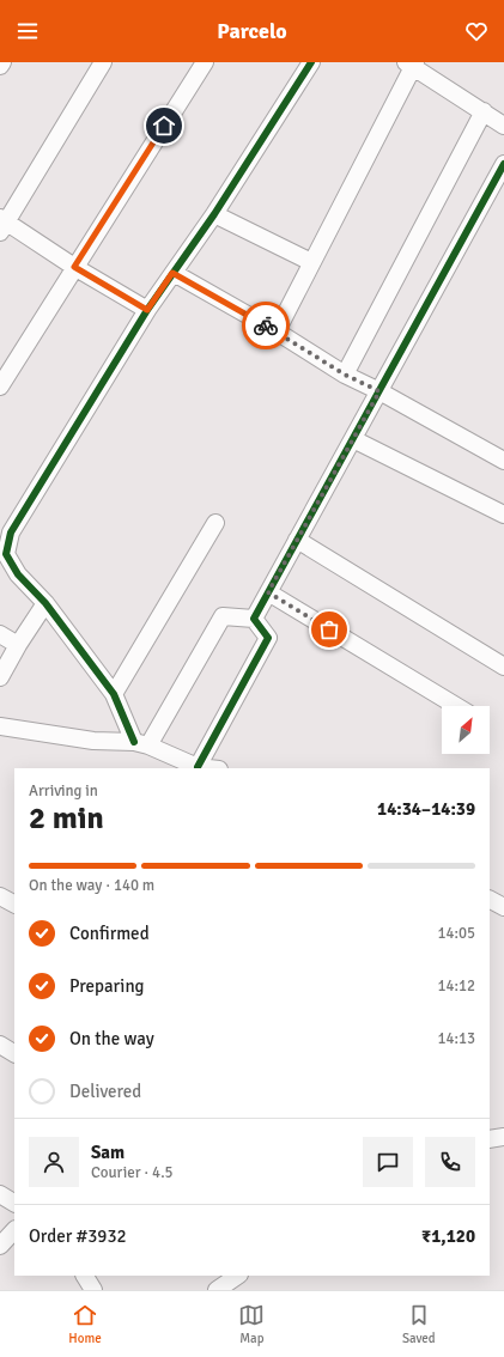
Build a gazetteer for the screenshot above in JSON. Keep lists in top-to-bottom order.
{
  "north": "top right",
  "page": {
    "header": "Parcelo",
    "heading": ["2 min", "Arriving in", "14:34–14:39"],
    "panel": [
      "Sam",
      "Courier · 4.5",
      "Order #3932",
      "₹1,120"
    ],
    "bar": "On the way · 140 m",
    "list": [
      ["Confirmed", "14:05"],
      ["Preparing", "14:12"],
      ["On the way", "14:13"],
      "Delivered"
    ],
    "tabs": ["Home", "Map", "Saved"]
  }
}
